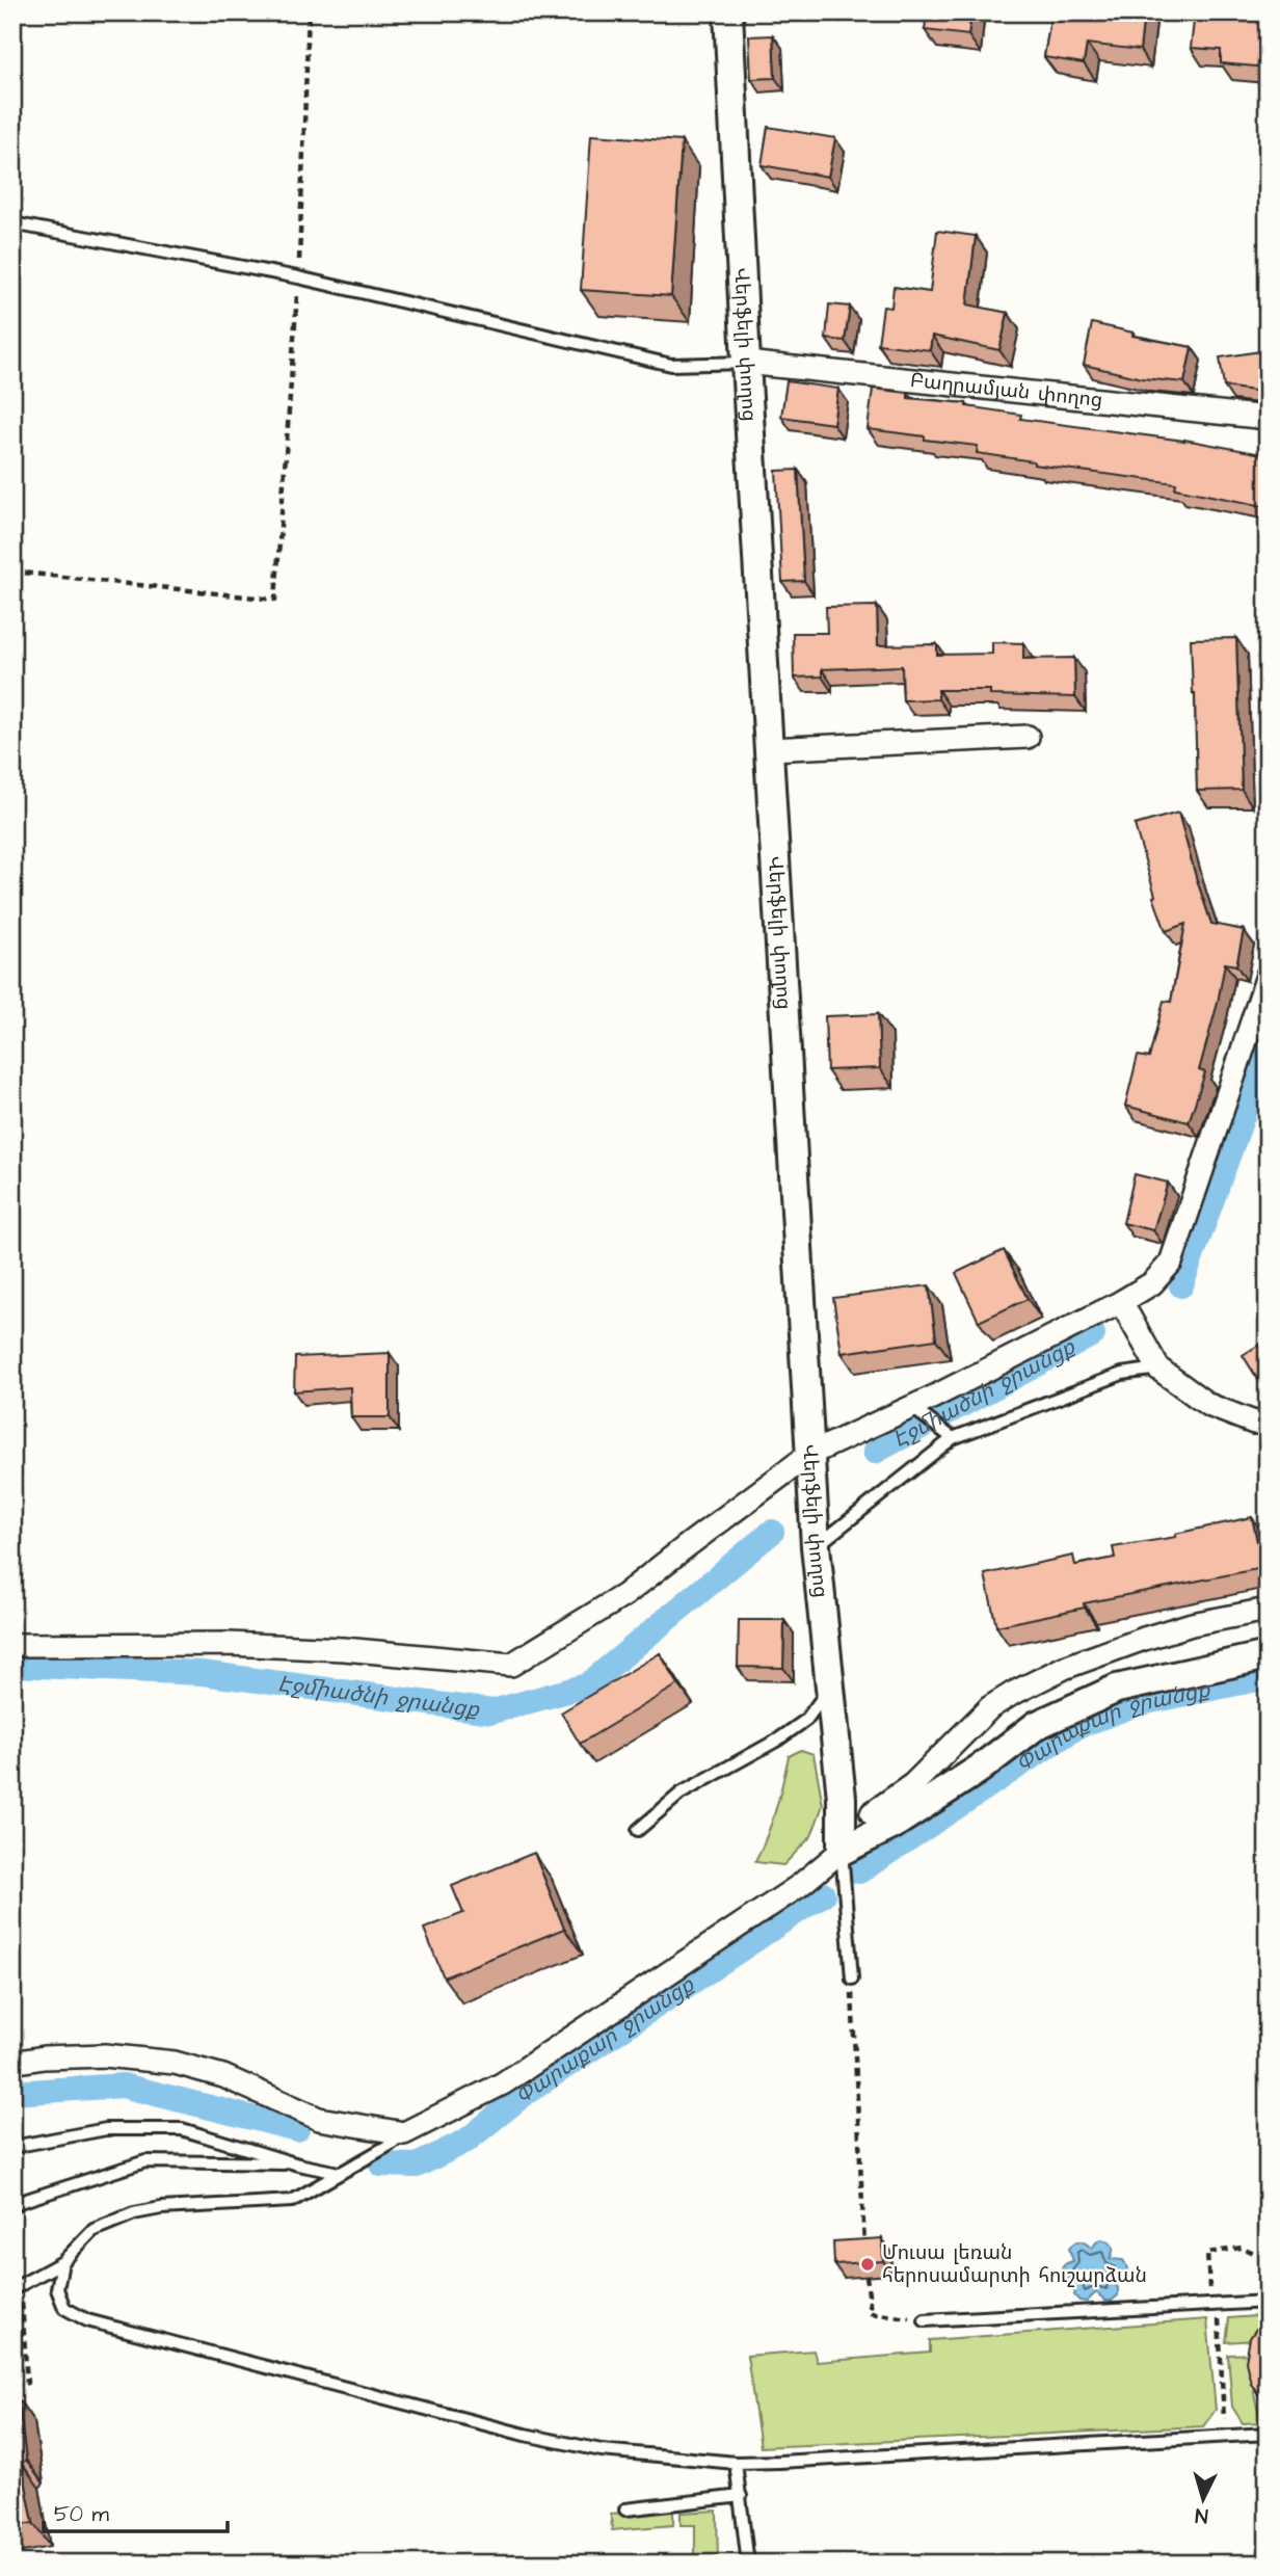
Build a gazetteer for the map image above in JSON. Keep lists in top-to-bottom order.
{
  "streets": {
    "street": ["Վերֆելի փողոց", "Բաղրամյան փողոց"]
  },
  "crossings": [
    ["Վերֆելի փողոց", "Բաղրամյան փողոց"]
  ],
  "water": ["Էջմիածնի ջրանցք", "Փարաքար ջրանցք"],
  "places": ["Մուսա լեռան հերոսամարտի հուշարձան"],
  "scale_bar": "50 m",
  "north": "bottom"
}
